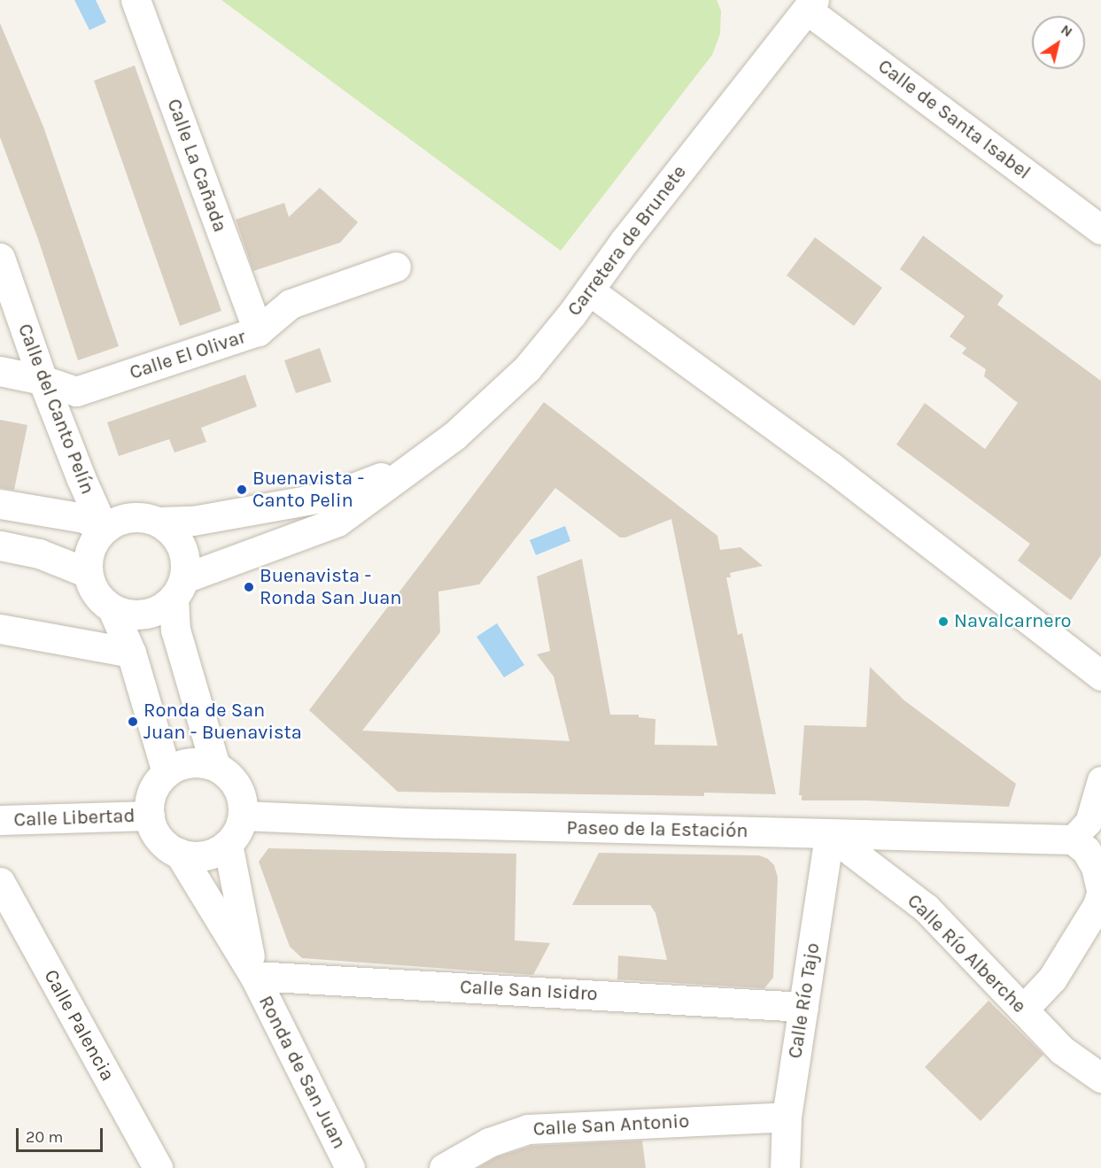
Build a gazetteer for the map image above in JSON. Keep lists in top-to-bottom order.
{
  "streets": {
    "street": [
      "Calle de Santa Isabel",
      "Calle La Cañada",
      "Carretera de Brunete",
      "Calle El Olivar",
      "Calle del Canto Pelín",
      "Calle Libertad",
      "Paseo de la Estación",
      "Calle Río Alberche",
      "Calle San Isidro",
      "Calle Río Tajo",
      "Calle Palencia",
      "Ronda de San Juan",
      "Calle San Antonio"
    ]
  },
  "crossings": [
    ["Calle de Santa Isabel", "Carretera de Brunete"],
    ["Calle La Cañada", "Calle El Olivar"],
    ["Carretera de Brunete", "Calle del Canto Pelín"],
    ["Calle El Olivar", "Calle del Canto Pelín"],
    ["Calle Libertad", "Paseo de la Estación"],
    ["Calle Libertad", "Ronda de San Juan"],
    ["Paseo de la Estación", "Calle Río Alberche"],
    ["Paseo de la Estación", "Calle Río Tajo"],
    ["Paseo de la Estación", "Ronda de San Juan"],
    ["Calle Río Alberche", "Calle Río Tajo"],
    ["Calle San Isidro", "Calle Río Tajo"],
    ["Calle San Isidro", "Ronda de San Juan"],
    ["Calle Río Tajo", "Calle San Antonio"]
  ],
  "places": [
    "Buenavista - Canto Pelin",
    "Buenavista - Ronda San Juan",
    "Navalcarnero",
    "Ronda de San Juan - Buenavista"
  ],
  "scale_bar": "20 m",
  "north": "top right"
}
